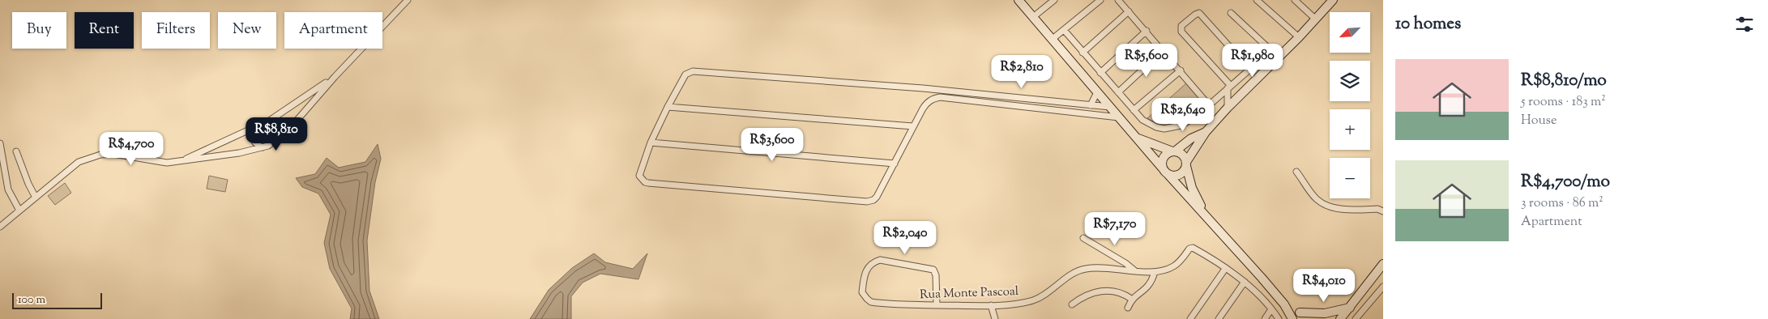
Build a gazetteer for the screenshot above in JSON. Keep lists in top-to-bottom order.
{
  "streets": {
    "street": ["Rua Monte Pascoal"]
  },
  "scale_bar": "100 m",
  "north": "bottom left",
  "page": {
    "heading": "10 homes",
    "map_buttons": ["+", "−"],
    "chip": [
      "Buy",
      "Rent",
      "Filters",
      "New",
      "Apartment"
    ],
    "price": [
      "R$5,600",
      "R$1,980",
      "R$2,810",
      "R$2,640",
      "R$8,810",
      "R$3,600",
      "R$4,700",
      "R$7,170",
      "R$2,040",
      "R$4,010"
    ],
    "list": [
      {
        "name": "R$8,810/mo",
        "note": "5 rooms · 183 m² · House"
      },
      {
        "name": "R$4,700/mo",
        "note": "3 rooms · 86 m² · Apartment"
      }
    ],
    "scale": "100 m"
  }
}
